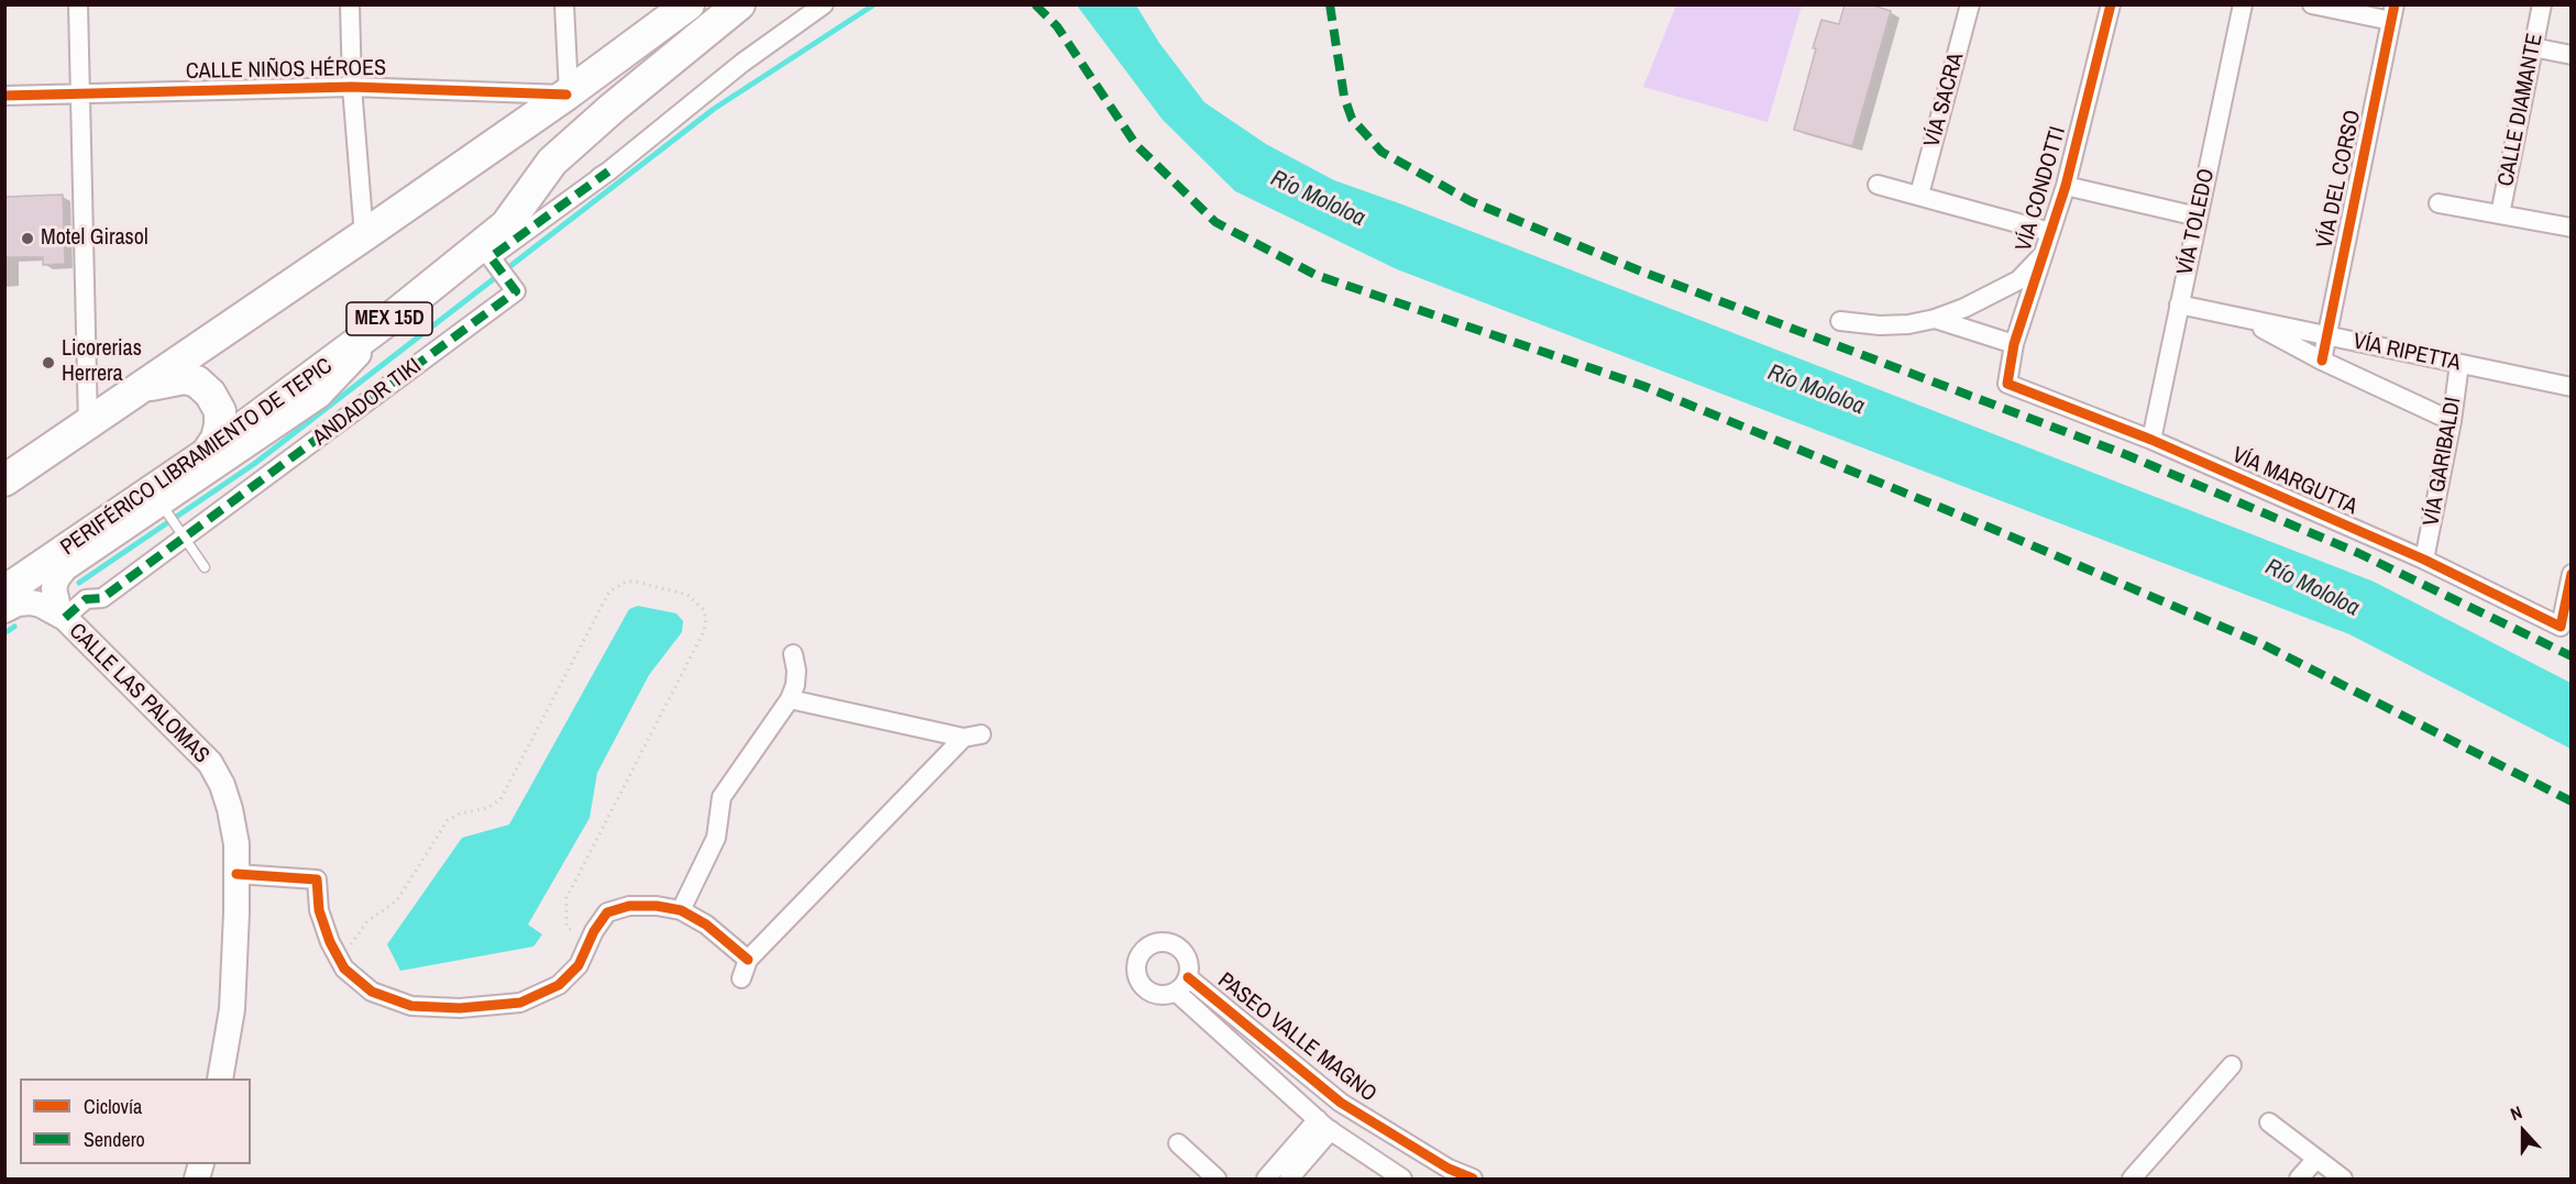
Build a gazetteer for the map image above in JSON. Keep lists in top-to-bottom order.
{
  "streets": {
    "highway": ["MEX 15D", "PERIFÉRICO LIBRAMIENTO DE TEPIC"],
    "main road": ["CALLE LAS PALOMAS"],
    "street": [
      "CALLE NIÑOS HÉROES",
      "VÍA SACRA",
      "CALLE DIAMANTE",
      "VÍA DEL CORSO",
      "VÍA CONDOTTI",
      "VÍA TOLEDO",
      "VÍA RIPETTA",
      "ANDADOR TIKI",
      "VÍA GARIBALDI",
      "VÍA MARGUTTA",
      "PASEO VALLE MAGNO"
    ]
  },
  "crossings": [
    ["VÍA DEL CORSO", "VÍA RIPETTA"],
    ["VÍA CONDOTTI", "VÍA MARGUTTA"],
    ["VÍA TOLEDO", "VÍA RIPETTA"],
    ["VÍA TOLEDO", "VÍA MARGUTTA"],
    ["VÍA RIPETTA", "VÍA GARIBALDI"],
    ["ANDADOR TIKI", "CALLE LAS PALOMAS"],
    ["VÍA GARIBALDI", "VÍA MARGUTTA"]
  ],
  "water": ["Río Mololoa"],
  "places": ["Motel Girasol", "Licorerias Herrera"],
  "legend": ["Ciclovía", "Sendero"],
  "north": "top"
}
